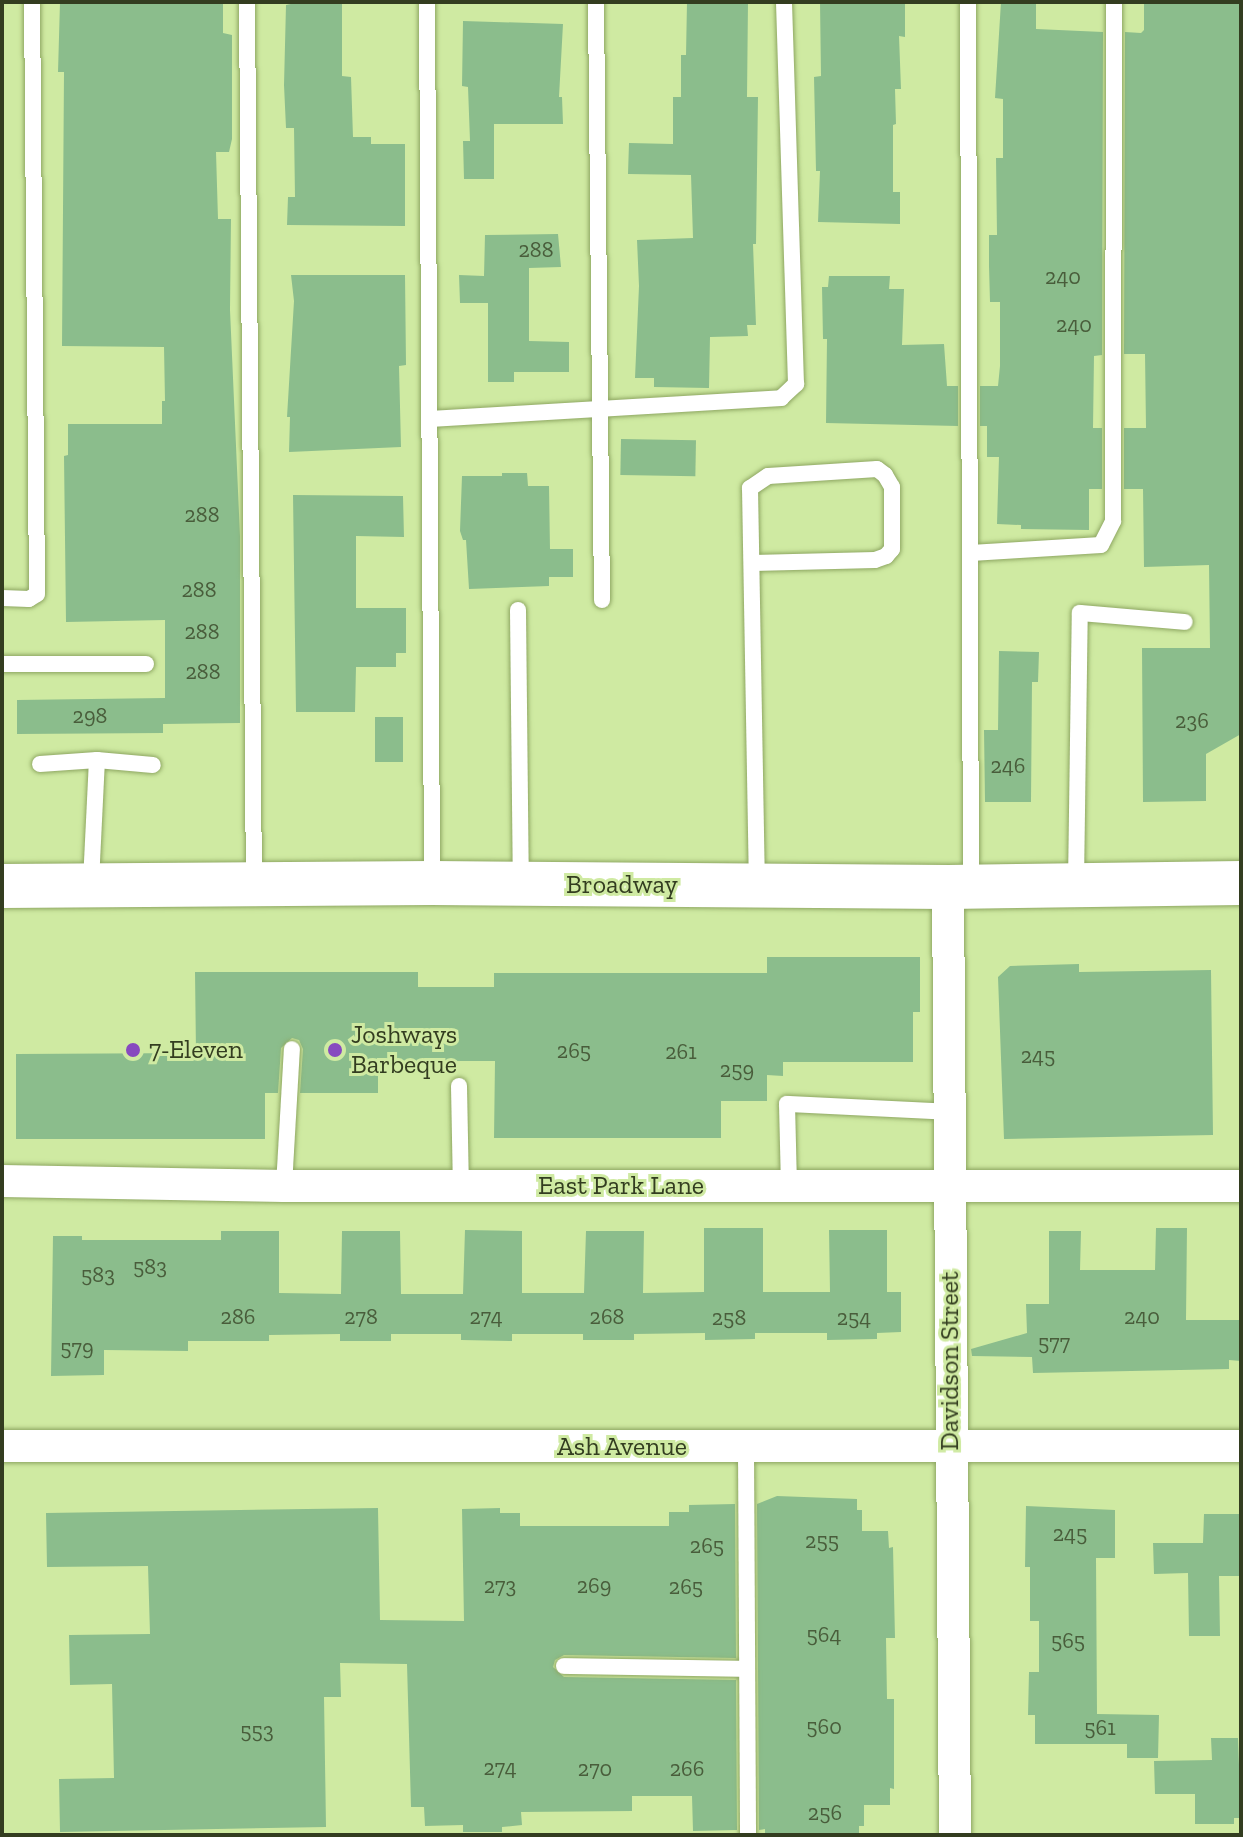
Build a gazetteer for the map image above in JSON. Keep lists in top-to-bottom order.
{
  "streets": {
    "main road": ["Broadway"],
    "street": ["East Park Lane", "Davidson Street", "Ash Avenue"]
  },
  "crossings": [
    ["Broadway", "Davidson Street"],
    ["East Park Lane", "Davidson Street"],
    ["Davidson Street", "Ash Avenue"]
  ],
  "places": ["7-Eleven", "Joshways Barbeque"],
  "house_numbers": [
    "288",
    "240",
    "240",
    "288",
    "288",
    "288",
    "288",
    "298",
    "236",
    "246",
    "265",
    "261",
    "245",
    "259",
    "583",
    "583",
    "286",
    "278",
    "274",
    "268",
    "240",
    "258",
    "254",
    "577",
    "579",
    "245",
    "255",
    "265",
    "273",
    "269",
    "265",
    "564",
    "565",
    "560",
    "561",
    "553",
    "274",
    "270",
    "266",
    "256"
  ]
}
